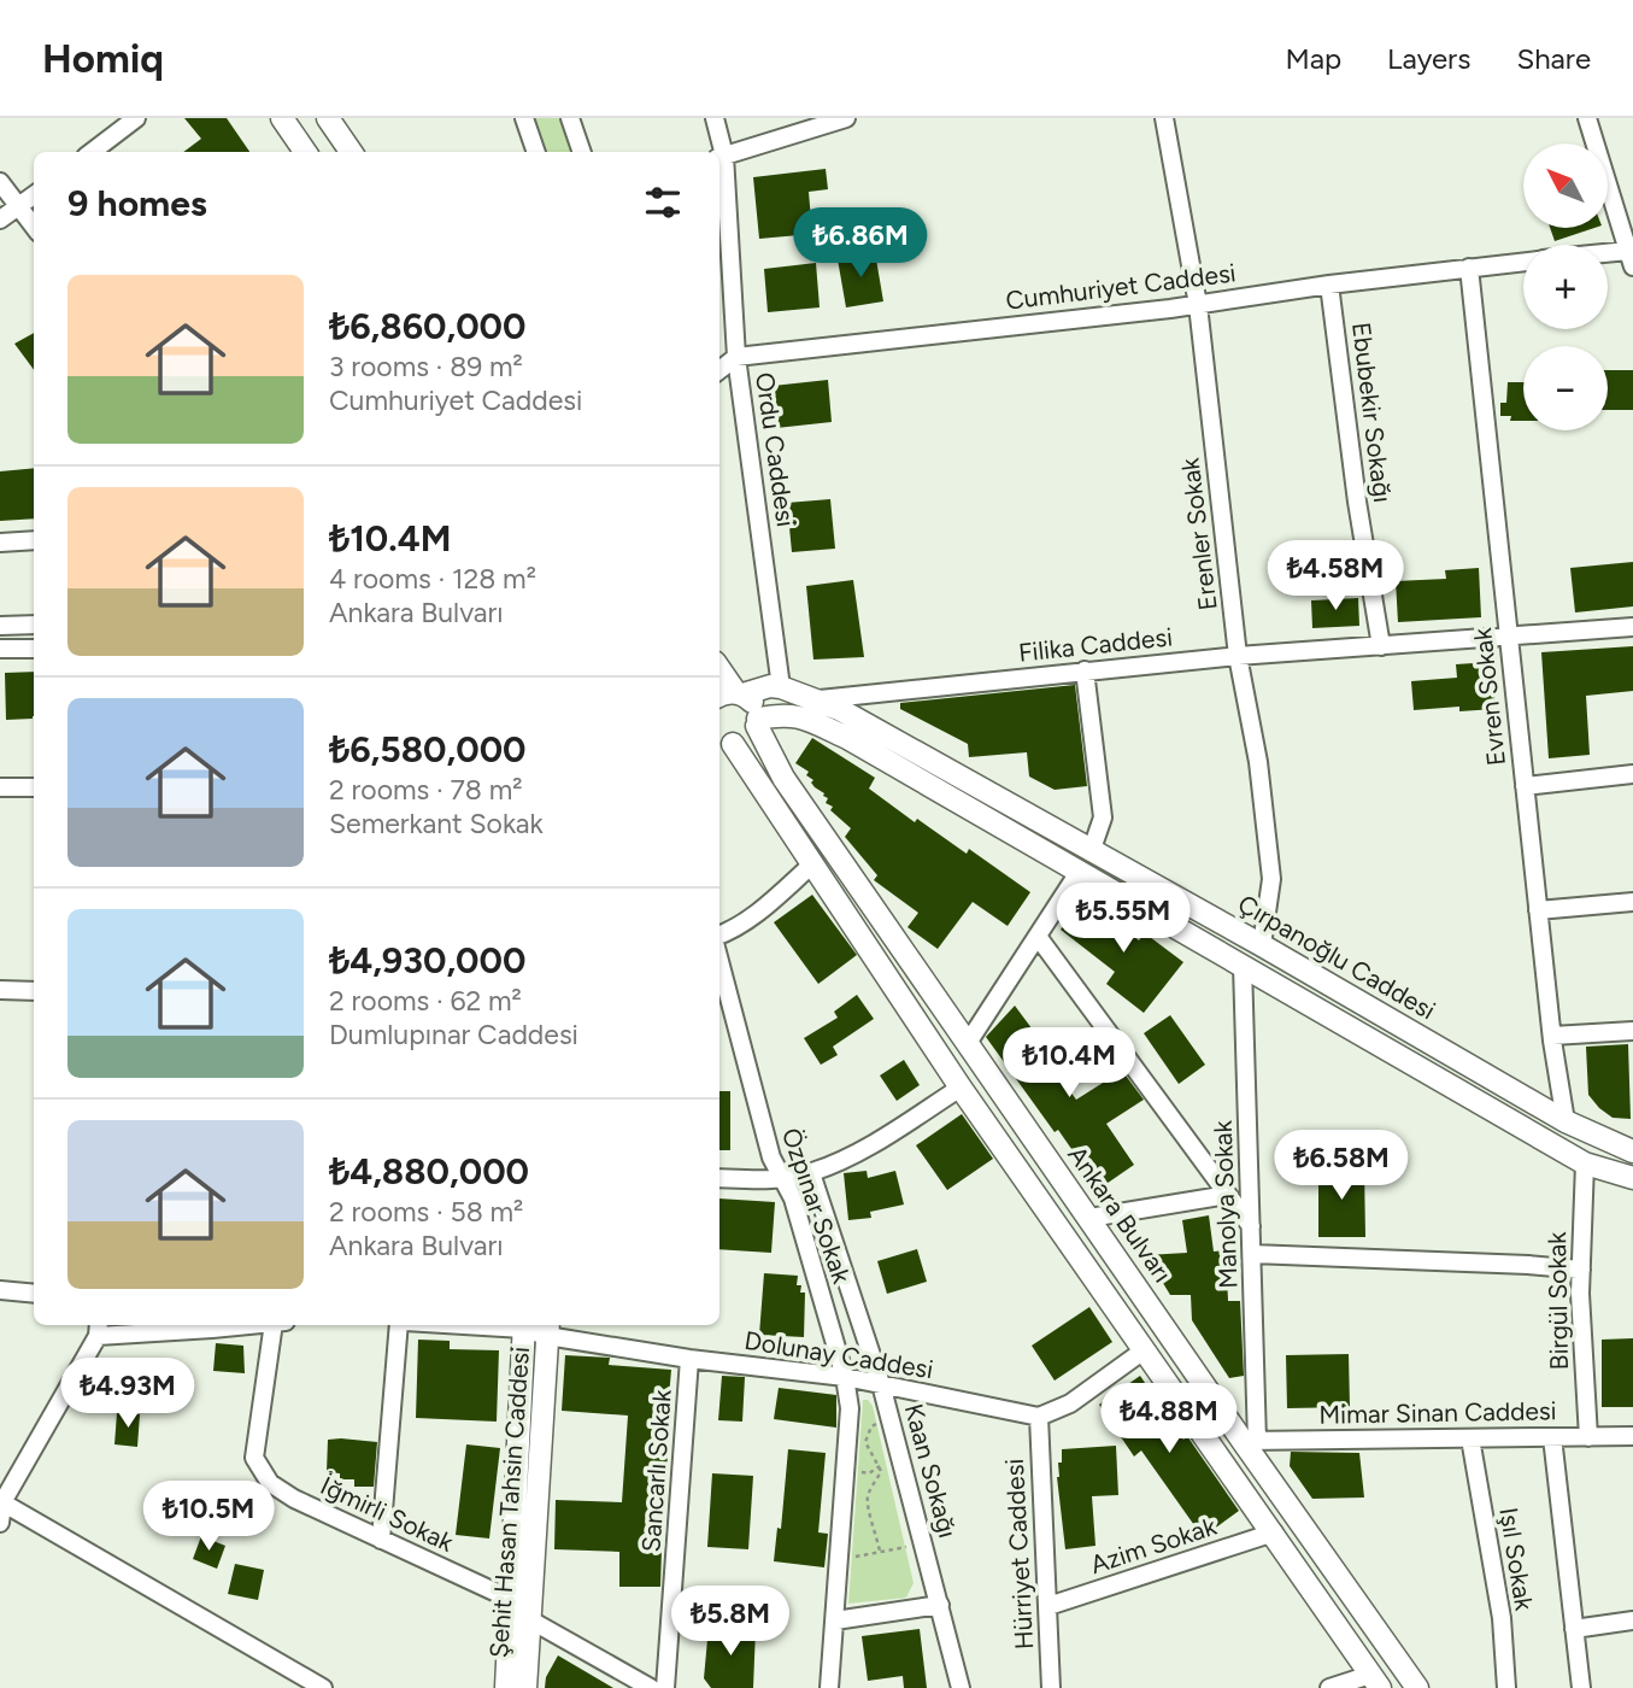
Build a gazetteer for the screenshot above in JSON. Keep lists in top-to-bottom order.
{
  "streets": {
    "main road": ["Çırpanoğlu Caddesi", "Ankara Bulvarı", "Şehit Hasan Tahsin Caddesi"],
    "street": [
      "Cumhuriyet Caddesi",
      "Ebubekir Sokağı",
      "Ordu Caddesi",
      "Erenler Sokak",
      "Filika Caddesi",
      "Evren Sokak",
      "Manolya Sokak",
      "Özpınar Sokak",
      "Birgül Sokak",
      "Dolunay Caddesi",
      "Mimar Sinan Caddesi",
      "Sancarlı Sokak",
      "Kaan Sokağı",
      "İğmirli Sokak",
      "Azim Sokak",
      "Hürriyet Caddesi",
      "Işıl Sokak"
    ]
  },
  "crossings": [
    ["Cumhuriyet Caddesi", "Ebubekir Sokağı"],
    ["Cumhuriyet Caddesi", "Ordu Caddesi"],
    ["Cumhuriyet Caddesi", "Erenler Sokak"],
    ["Cumhuriyet Caddesi", "Evren Sokak"],
    ["Ebubekir Sokağı", "Filika Caddesi"],
    ["Ordu Caddesi", "Çırpanoğlu Caddesi"],
    ["Erenler Sokak", "Filika Caddesi"],
    ["Erenler Sokak", "Çırpanoğlu Caddesi"],
    ["Filika Caddesi", "Evren Sokak"],
    ["Filika Caddesi", "Çırpanoğlu Caddesi"],
    ["Evren Sokak", "Çırpanoğlu Caddesi"],
    ["Manolya Sokak", "Ankara Bulvarı"],
    ["Manolya Sokak", "Mimar Sinan Caddesi"],
    ["Özpınar Sokak", "Dolunay Caddesi"],
    ["Ankara Bulvarı", "Mimar Sinan Caddesi"],
    ["Birgül Sokak", "Mimar Sinan Caddesi"],
    ["Dolunay Caddesi", "Sancarlı Sokak"],
    ["Dolunay Caddesi", "Kaan Sokağı"],
    ["Dolunay Caddesi", "Şehit Hasan Tahsin Caddesi"],
    ["Dolunay Caddesi", "Hürriyet Caddesi"],
    ["Mimar Sinan Caddesi", "Işıl Sokak"],
    ["Şehit Hasan Tahsin Caddesi", "İğmirli Sokak"],
    ["Azim Sokak", "Hürriyet Caddesi"]
  ],
  "north": "top left",
  "page": {
    "header": "Homiq",
    "nav": ["Map", "Layers", "Share"],
    "map_buttons": ["+", "−"],
    "heading": "9 homes",
    "price": [
      "₺6.86M",
      "₺4.58M",
      "₺5.55M",
      "₺10.4M",
      "₺6.58M",
      "₺4.93M",
      "₺4.88M",
      "₺10.5M",
      "₺5.8M"
    ],
    "list": [
      {
        "name": "₺6,860,000",
        "note": "3 rooms · 89 m² · Cumhuriyet Caddesi"
      },
      {
        "name": "₺10.4M",
        "note": "4 rooms · 128 m² · Ankara Bulvarı"
      },
      {
        "name": "₺6,580,000",
        "note": "2 rooms · 78 m² · Semerkant Sokak"
      },
      {
        "name": "₺4,930,000",
        "note": "2 rooms · 62 m² · Dumlupınar Caddesi"
      },
      {
        "name": "₺4,880,000",
        "note": "2 rooms · 58 m² · Ankara Bulvarı"
      }
    ]
  }
}
